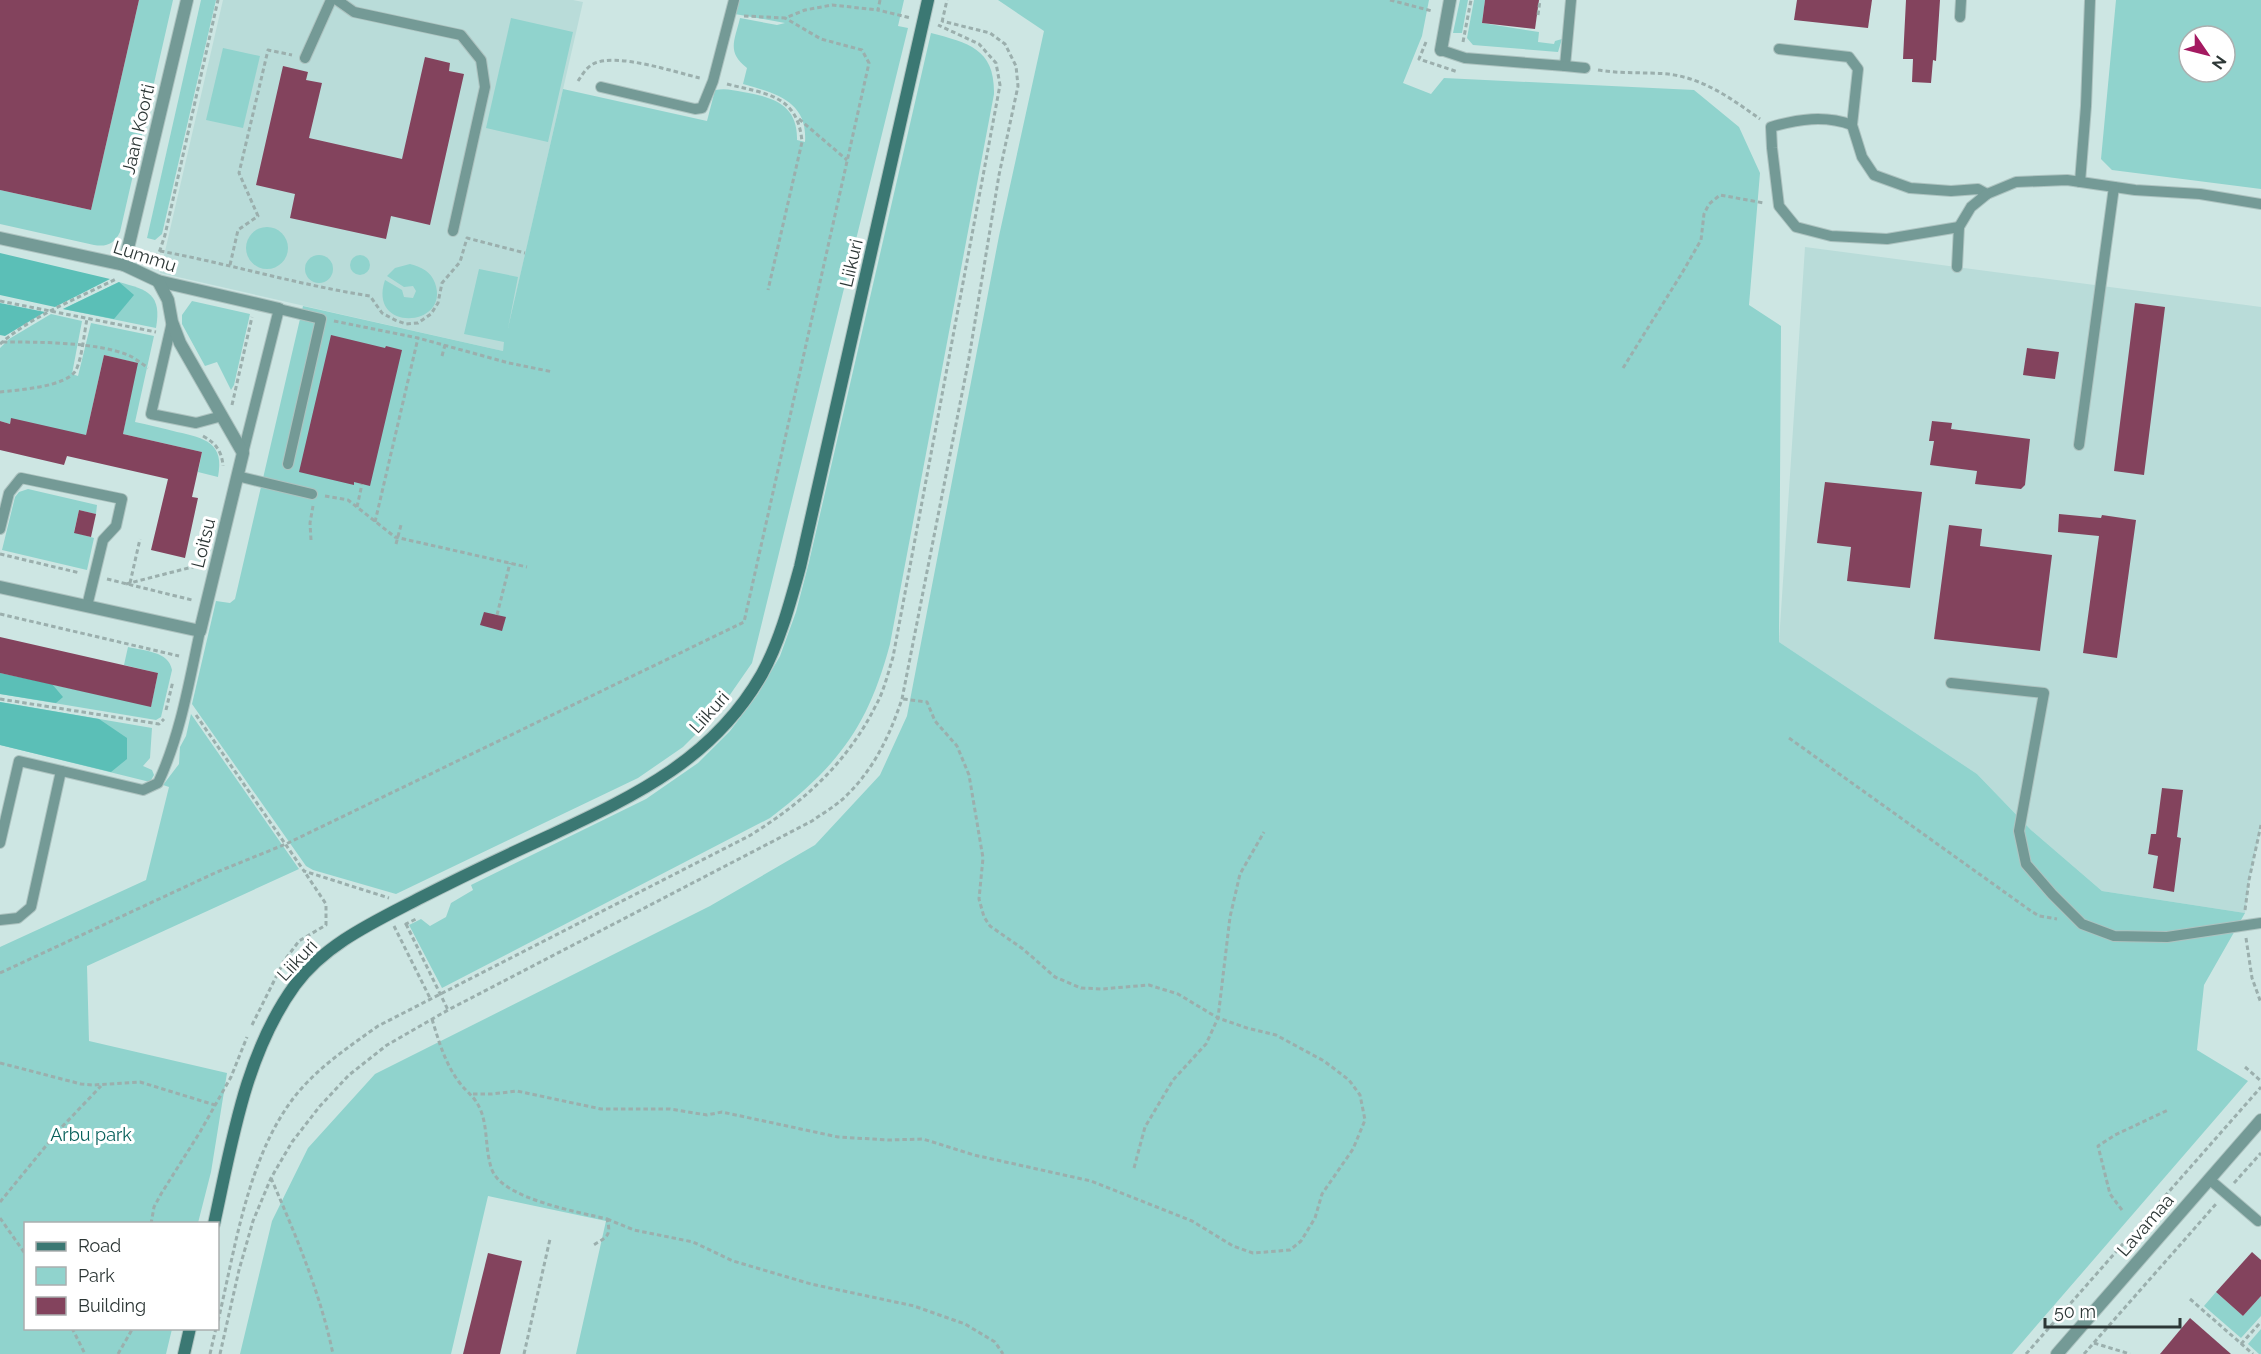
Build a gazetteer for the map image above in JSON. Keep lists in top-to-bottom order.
{
  "streets": {
    "street": [
      "Jaan Koorti",
      "Lummu",
      "Liikuri",
      "Loitsu",
      "Lavamaa"
    ]
  },
  "crossings": [
    ["Jaan Koorti", "Lummu"]
  ],
  "parks": ["Arbu park"],
  "legend": ["Road", "Park", "Building"],
  "scale_bar": "50 m",
  "north": "bottom right"
}
